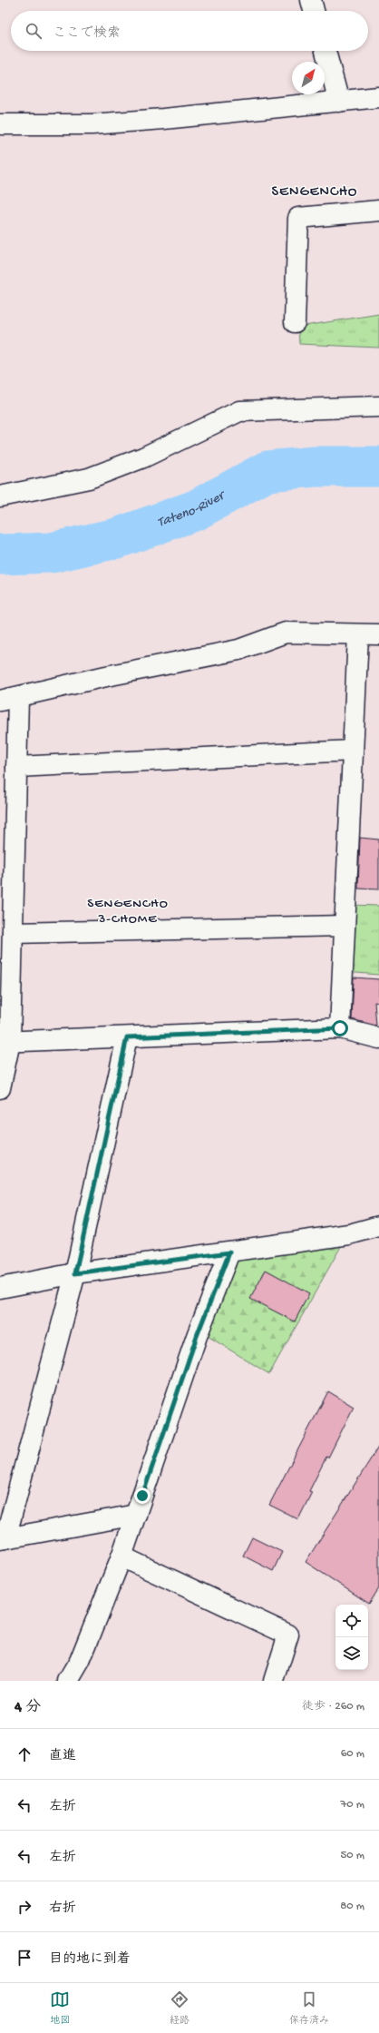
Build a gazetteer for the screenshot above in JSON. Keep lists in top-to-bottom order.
{
  "districts": ["SENGENCHO", "SENGENCHO 3-CHOME"],
  "water": ["Tateno-River"],
  "north": "top right",
  "page": {
    "search": "ここで検索",
    "heading": ["4 分", "徒歩 · 260 m"],
    "list": [
      ["直進", "60 m"],
      ["左折", "70 m"],
      ["左折", "50 m"],
      ["右折", "80 m"],
      "目的地に到着"
    ],
    "nav": ["地図", "経路", "保存済み"]
  }
}
